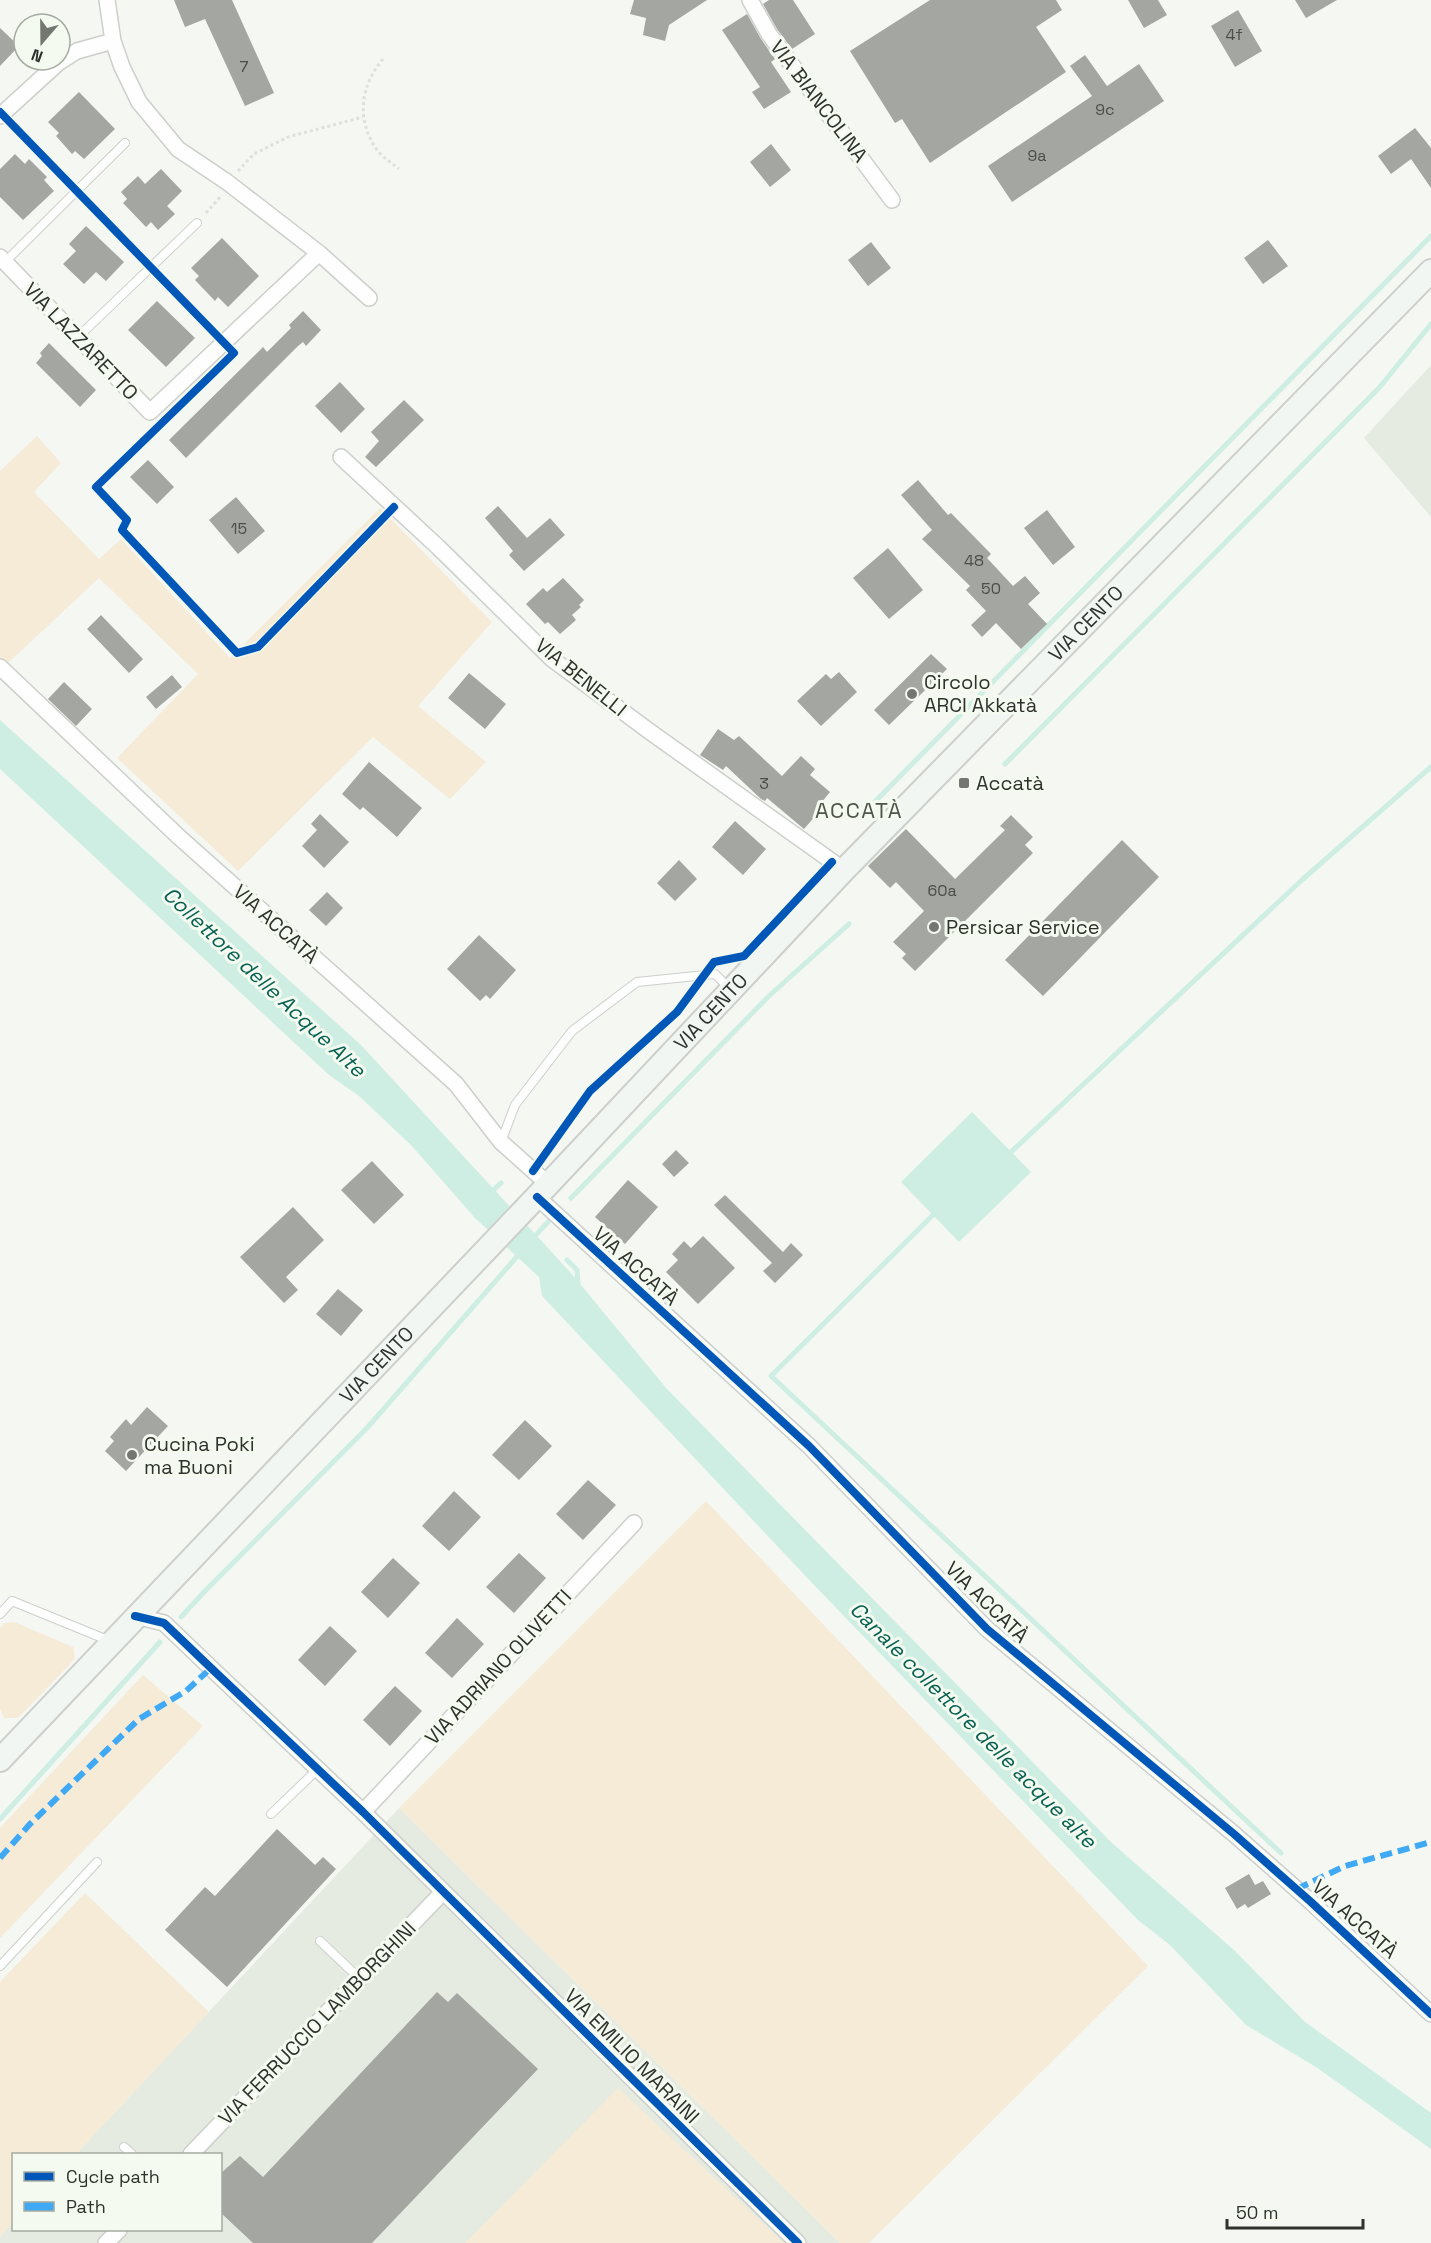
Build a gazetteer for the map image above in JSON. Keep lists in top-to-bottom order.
{
  "streets": {
    "main road": ["VIA CENTO"],
    "street": [
      "VIA BIANCOLINA",
      "VIA LAZZARETTO",
      "VIA BENELLI",
      "VIA ACCATÀ",
      "VIA ADRIANO OLIVETTI",
      "VIA FERRUCCIO LAMBORGHINI",
      "VIA EMILIO MARAINI"
    ]
  },
  "crossings": [
    ["VIA CENTO", "VIA BENELLI"],
    ["VIA CENTO", "VIA ACCATÀ"],
    ["VIA CENTO", "VIA EMILIO MARAINI"],
    ["VIA ADRIANO OLIVETTI", "VIA EMILIO MARAINI"],
    ["VIA FERRUCCIO LAMBORGHINI", "VIA EMILIO MARAINI"]
  ],
  "districts": ["ACCATÀ"],
  "water": ["Collettore delle Acque Alte", "Canale collettore delle acque alte"],
  "places": {
    "other": ["Circolo ARCI Akkatà", "Persicar Service", "Cucina Poki ma Buoni"],
    "transit": ["Accatà"]
  },
  "house_numbers": [
    "4f",
    "7",
    "9c",
    "9a",
    "15",
    "48",
    "50",
    "3",
    "60a"
  ],
  "legend": ["Cycle path", "Path"],
  "scale_bar": "50 m",
  "north": "bottom"
}
